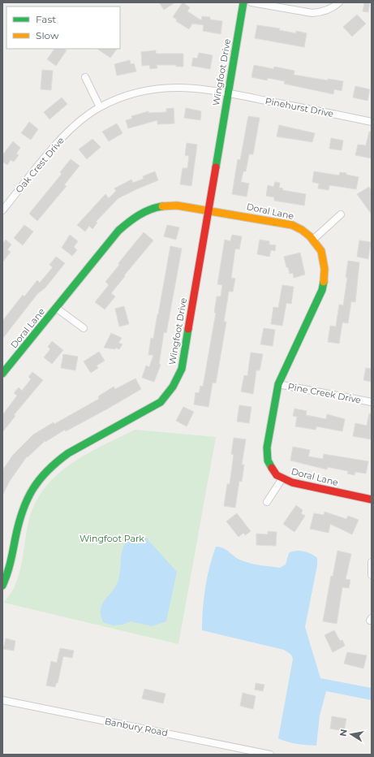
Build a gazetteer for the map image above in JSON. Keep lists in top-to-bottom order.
{
  "streets": {
    "street": [
      "Wingfoot Drive",
      "Pinehurst Drive",
      "Oak Crest Drive",
      "Doral Lane",
      "Pine Creek Drive",
      "Banbury Road"
    ]
  },
  "crossings": [
    ["Wingfoot Drive", "Pinehurst Drive"],
    ["Wingfoot Drive", "Oak Crest Drive"],
    ["Wingfoot Drive", "Doral Lane"],
    ["Pinehurst Drive", "Oak Crest Drive"],
    ["Doral Lane", "Pine Creek Drive"]
  ],
  "parks": ["Wingfoot Park"],
  "legend": ["Fast", "Slow"],
  "north": "left"
}
